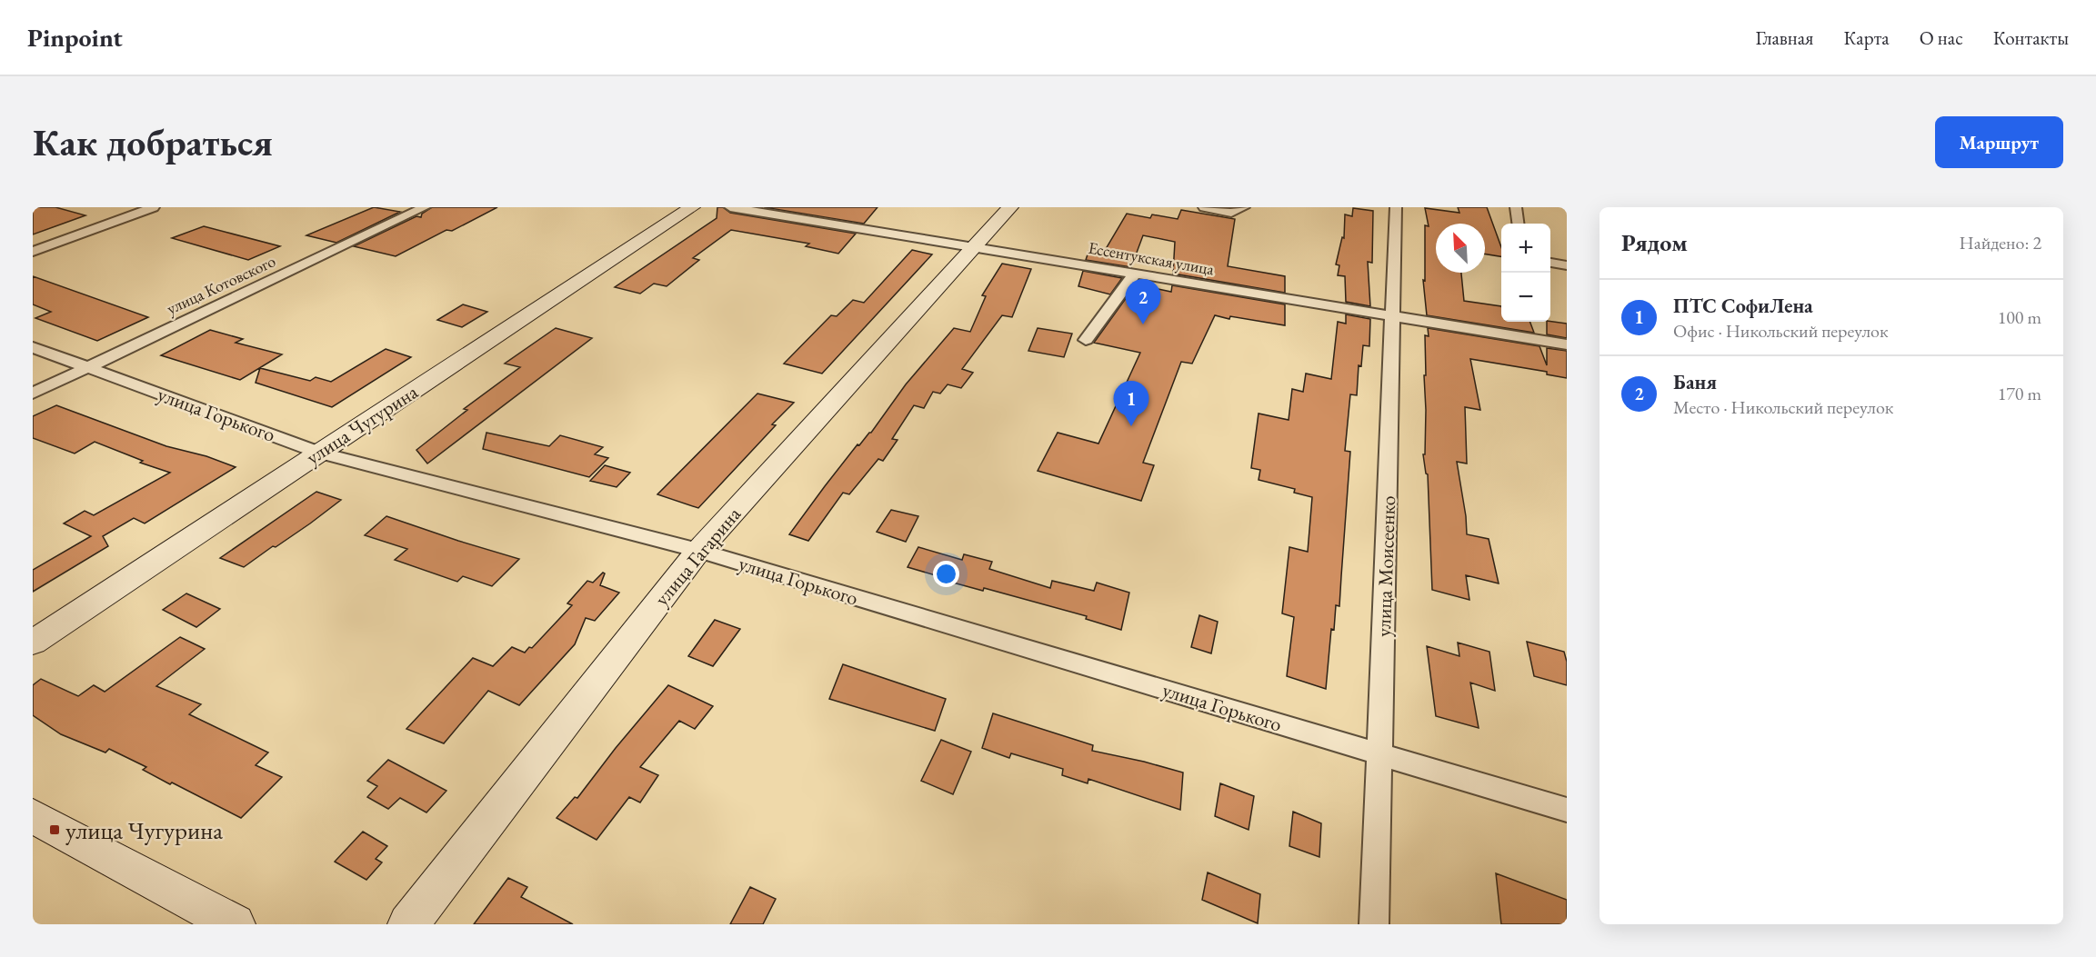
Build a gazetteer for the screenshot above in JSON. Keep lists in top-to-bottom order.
{
  "streets": {
    "street": [
      "Ессентукская улица",
      "улица Котовского",
      "улица Горького",
      "улица Чугурина",
      "улица Гагарина",
      "улица Моисеенко"
    ]
  },
  "crossings": [
    ["Ессентукская улица", "улица Гагарина"],
    ["Ессентукская улица", "улица Моисеенко"],
    ["улица Котовского", "улица Горького"],
    ["улица Горького", "улица Чугурина"],
    ["улица Горького", "улица Гагарина"],
    ["улица Горького", "улица Моисеенко"]
  ],
  "places": {
    "transit": ["улица Чугурина"]
  },
  "north": "top left",
  "page": {
    "header": "Pinpoint",
    "nav": [
      "Главная",
      "Карта",
      "О нас",
      "Контакты"
    ],
    "buttons": "Маршрут",
    "title": "Как добраться",
    "heading": ["Рядом", "Найдено: 2"],
    "map_buttons": ["+", "−"],
    "list": [
      {
        "mark": "1",
        "name": "ПТС СофиЛена",
        "note": "Офис · Никольский переулок",
        "value": "100 m"
      },
      {
        "mark": "2",
        "name": "Баня",
        "note": "Место · Никольский переулок",
        "value": "170 m"
      }
    ],
    "pins": ["2", "1"]
  }
}
